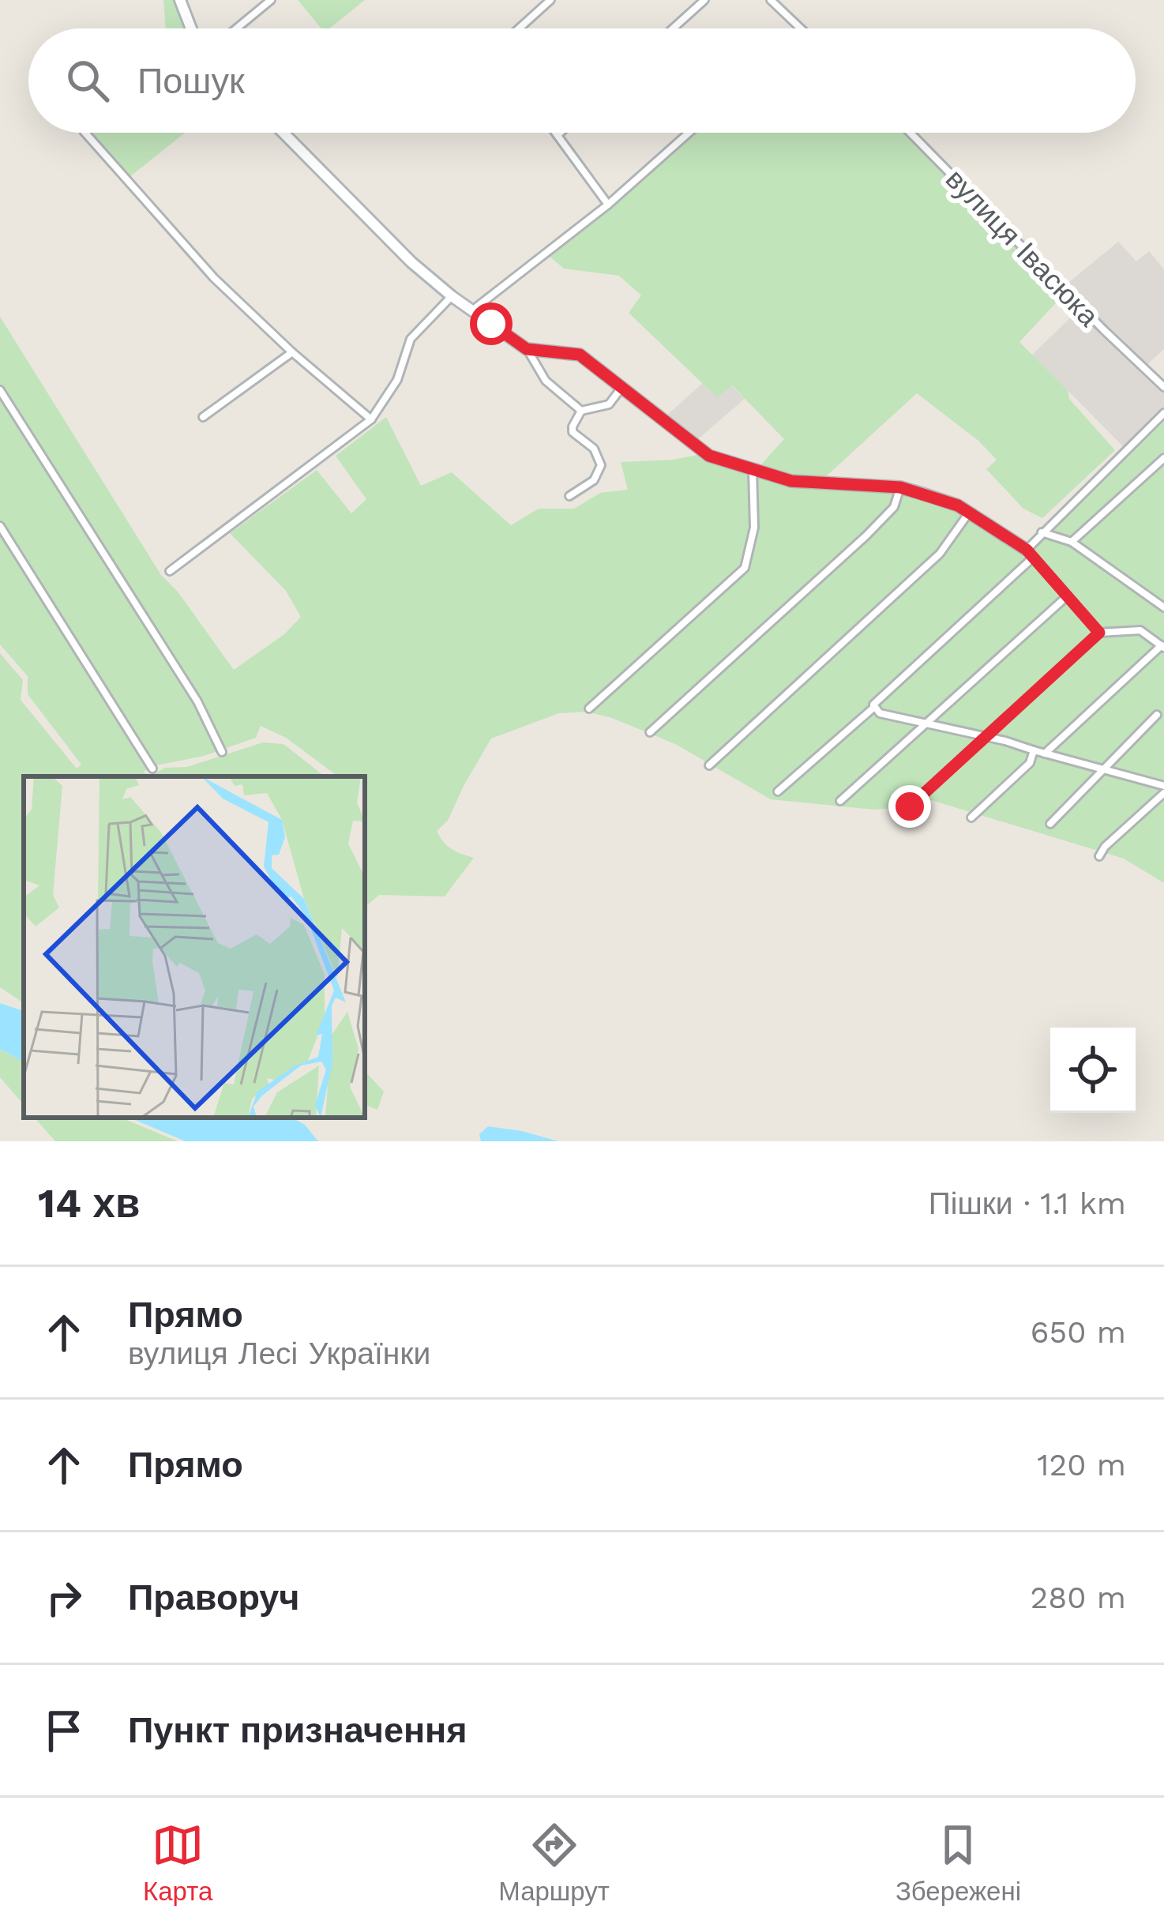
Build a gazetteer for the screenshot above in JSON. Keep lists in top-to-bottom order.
{
  "streets": {
    "street": ["вулиця Івасюка"]
  },
  "page": {
    "search": "Пошук",
    "heading": ["14 хв", "Пішки · 1.1 km"],
    "list": [
      ["Прямо", "вулиця Лесі Українки", "650 m"],
      ["Прямо", "120 m"],
      ["Праворуч", "280 m"],
      "Пункт призначення"
    ],
    "nav": ["Карта", "Маршрут", "Збережені"]
  }
}
